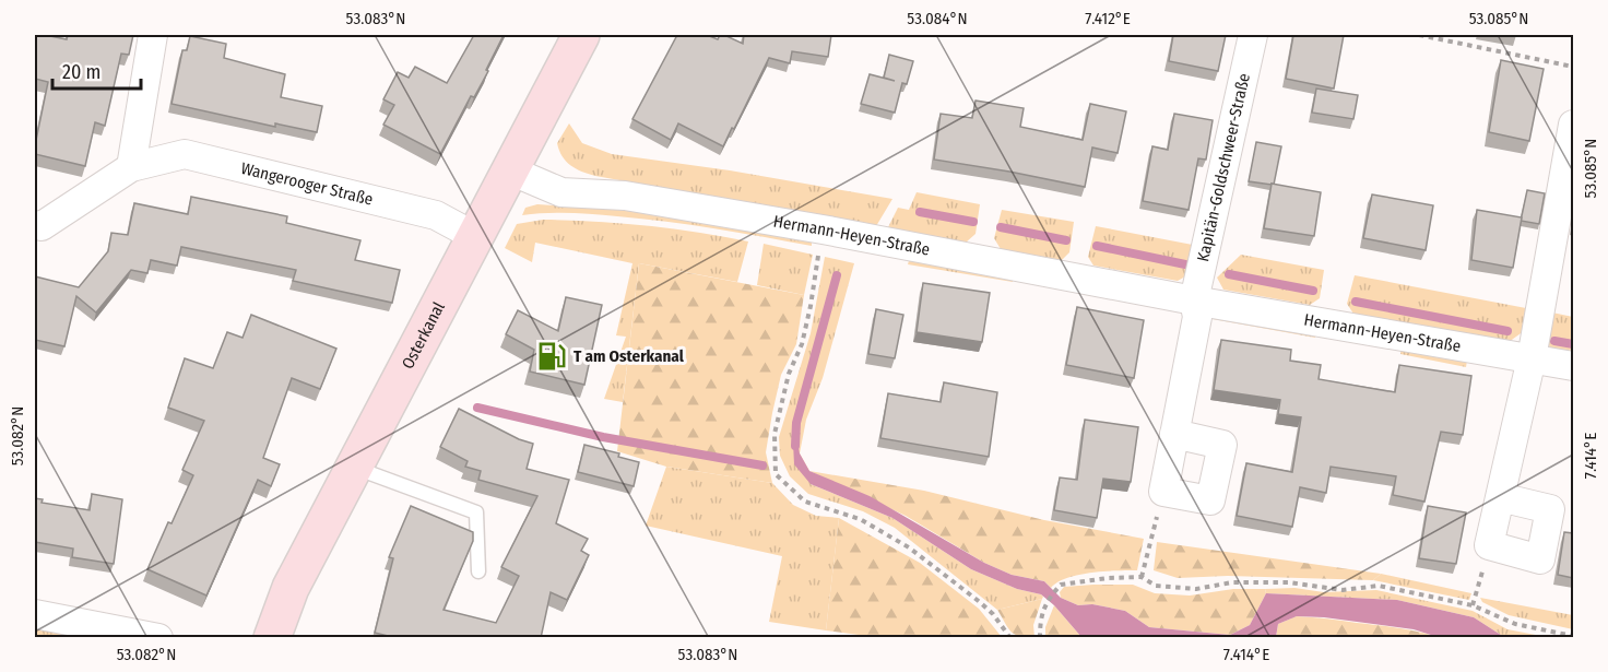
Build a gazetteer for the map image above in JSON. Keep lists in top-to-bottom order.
{
  "streets": {
    "main road": ["Osterkanal"],
    "street": ["Kapitän-Goldschweer-Straße", "Wangerooger Straße", "Hermann-Heyen-Straße"]
  },
  "crossings": [
    ["Kapitän-Goldschweer-Straße", "Hermann-Heyen-Straße"],
    ["Wangerooger Straße", "Osterkanal"],
    ["Hermann-Heyen-Straße", "Osterkanal"]
  ],
  "places": {
    "fuel station": ["T am Osterkanal"]
  },
  "scale_bar": "20 m",
  "coordinates": [
    "53.083°N",
    "53.084°N",
    "7.412°E",
    "53.085°N",
    "53.082°N",
    "7.414°E"
  ]
}
